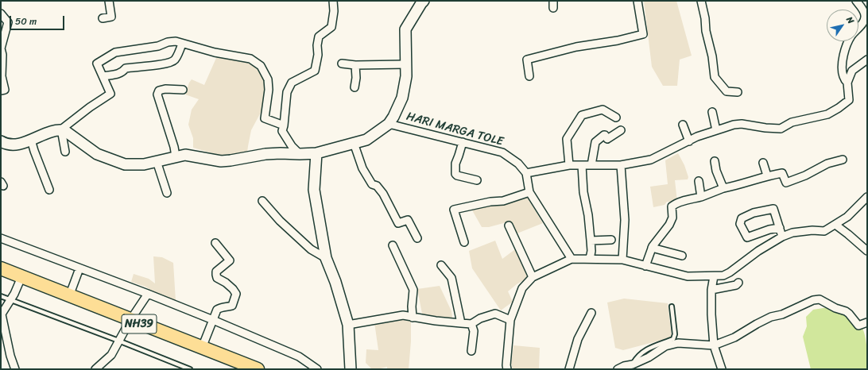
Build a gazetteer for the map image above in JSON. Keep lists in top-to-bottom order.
{
  "streets": {
    "highway": ["NH39"],
    "street": ["HARI MARGA TOLE"]
  },
  "scale_bar": "50 m",
  "north": "top right"
}
